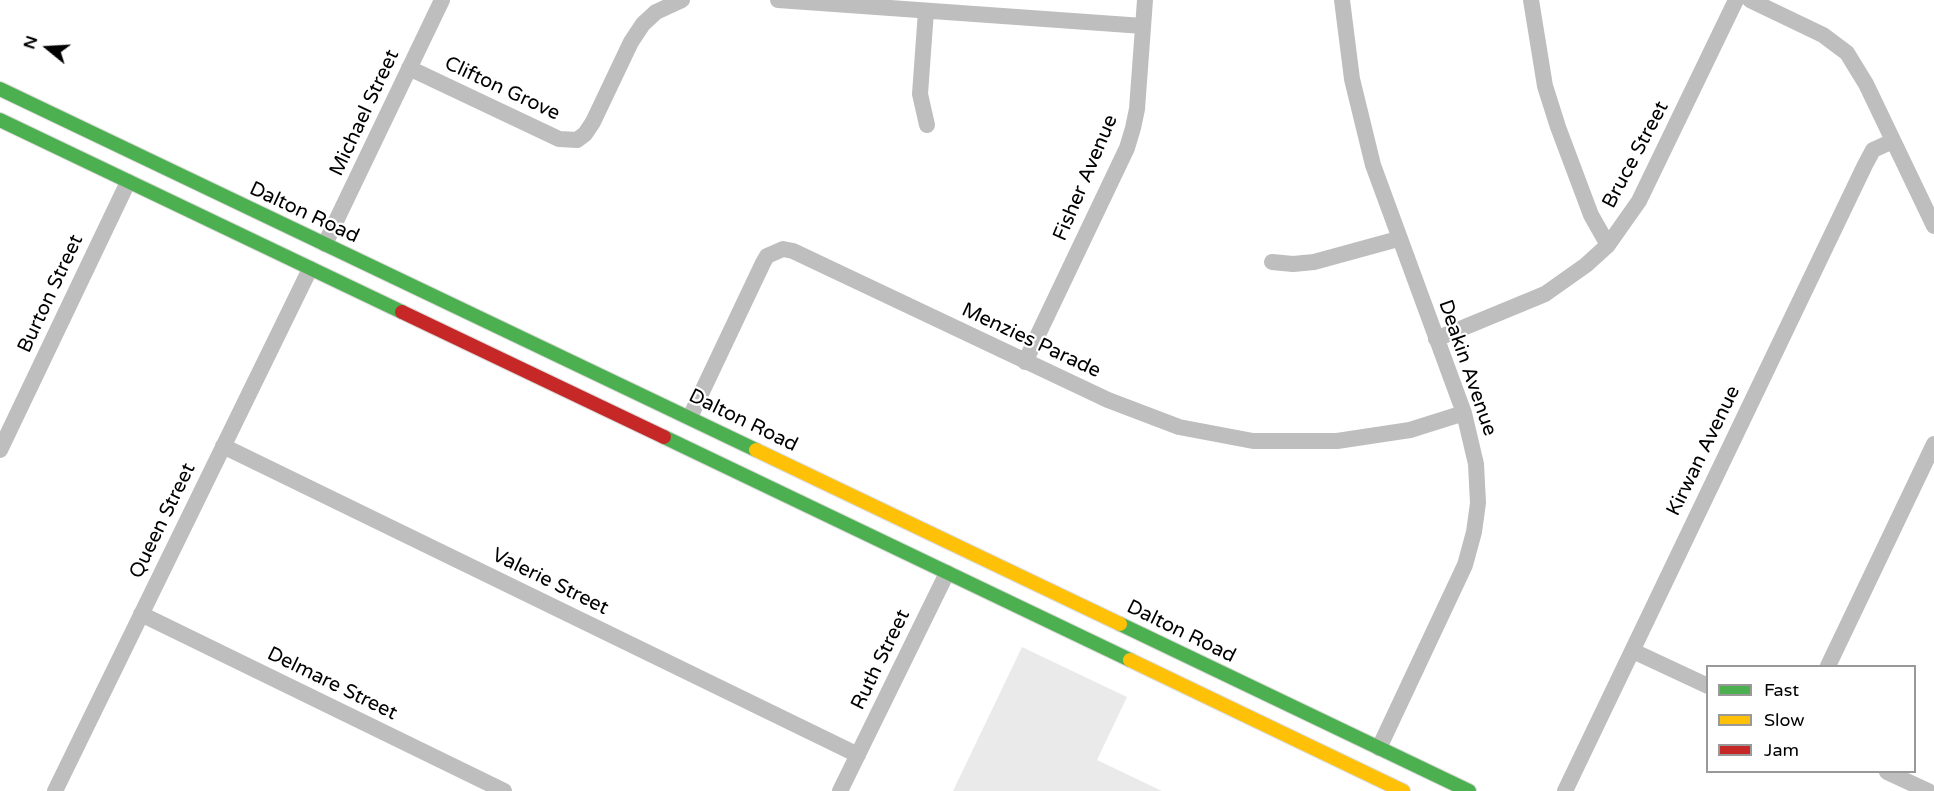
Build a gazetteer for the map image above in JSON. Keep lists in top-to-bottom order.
{
  "streets": {
    "main road": [
      "Dalton Road",
      "Burton Street",
      "Deakin Avenue",
      "Ruth Street"
    ],
    "street": [
      "Clifton Grove",
      "Michael Street",
      "Bruce Street",
      "Fisher Avenue",
      "Menzies Parade",
      "Kirwan Avenue",
      "Queen Street",
      "Valerie Street",
      "Delmare Street"
    ]
  },
  "crossings": [
    ["Clifton Grove", "Michael Street"],
    ["Michael Street", "Dalton Road"],
    ["Bruce Street", "Deakin Avenue"],
    ["Fisher Avenue", "Menzies Parade"],
    ["Dalton Road", "Burton Street"],
    ["Dalton Road", "Menzies Parade"],
    ["Dalton Road", "Deakin Avenue"],
    ["Dalton Road", "Ruth Street"],
    ["Menzies Parade", "Deakin Avenue"],
    ["Queen Street", "Valerie Street"],
    ["Queen Street", "Delmare Street"],
    ["Valerie Street", "Ruth Street"]
  ],
  "legend": ["Fast", "Slow", "Jam"],
  "north": "left"
}
